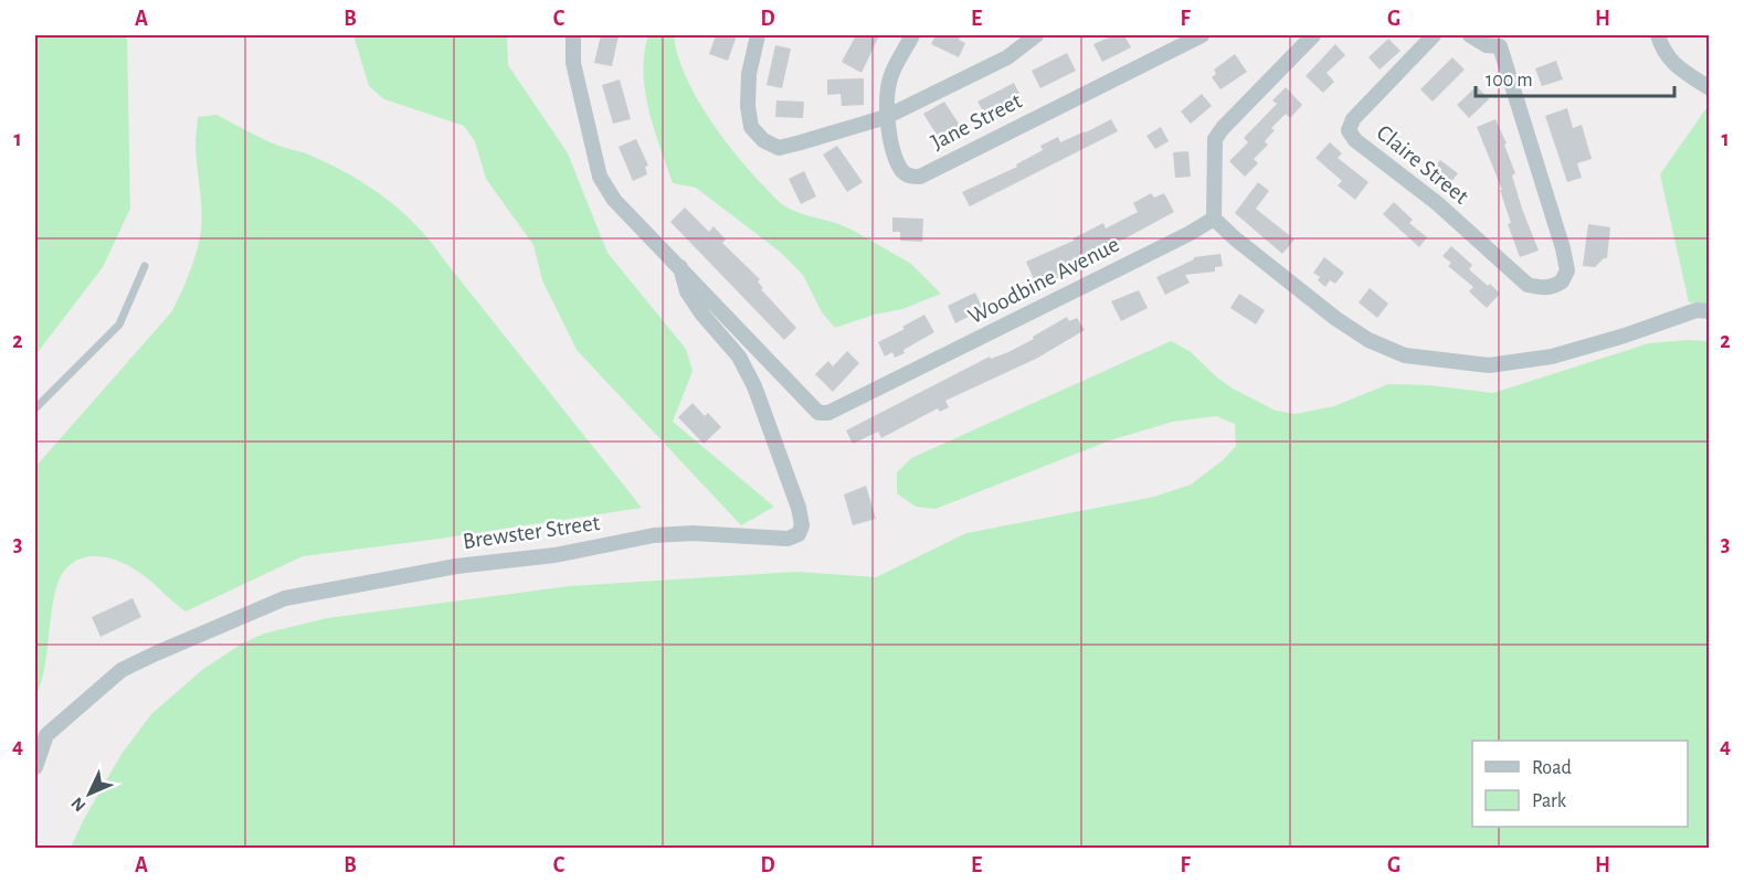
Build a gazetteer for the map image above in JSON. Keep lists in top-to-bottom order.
{
  "streets": {
    "street": [
      "Jane Street",
      "Claire Street",
      "Woodbine Avenue",
      "Brewster Street"
    ]
  },
  "crossings": [
    ["Woodbine Avenue", "Brewster Street"]
  ],
  "legend": ["Road", "Park"],
  "scale_bar": "100 m",
  "north": "bottom left",
  "grid": {
    "columns": [
      "A",
      "B",
      "C",
      "D",
      "E",
      "F",
      "G",
      "H"
    ],
    "rows": [
      "1",
      "2",
      "3",
      "4"
    ]
  }
}
